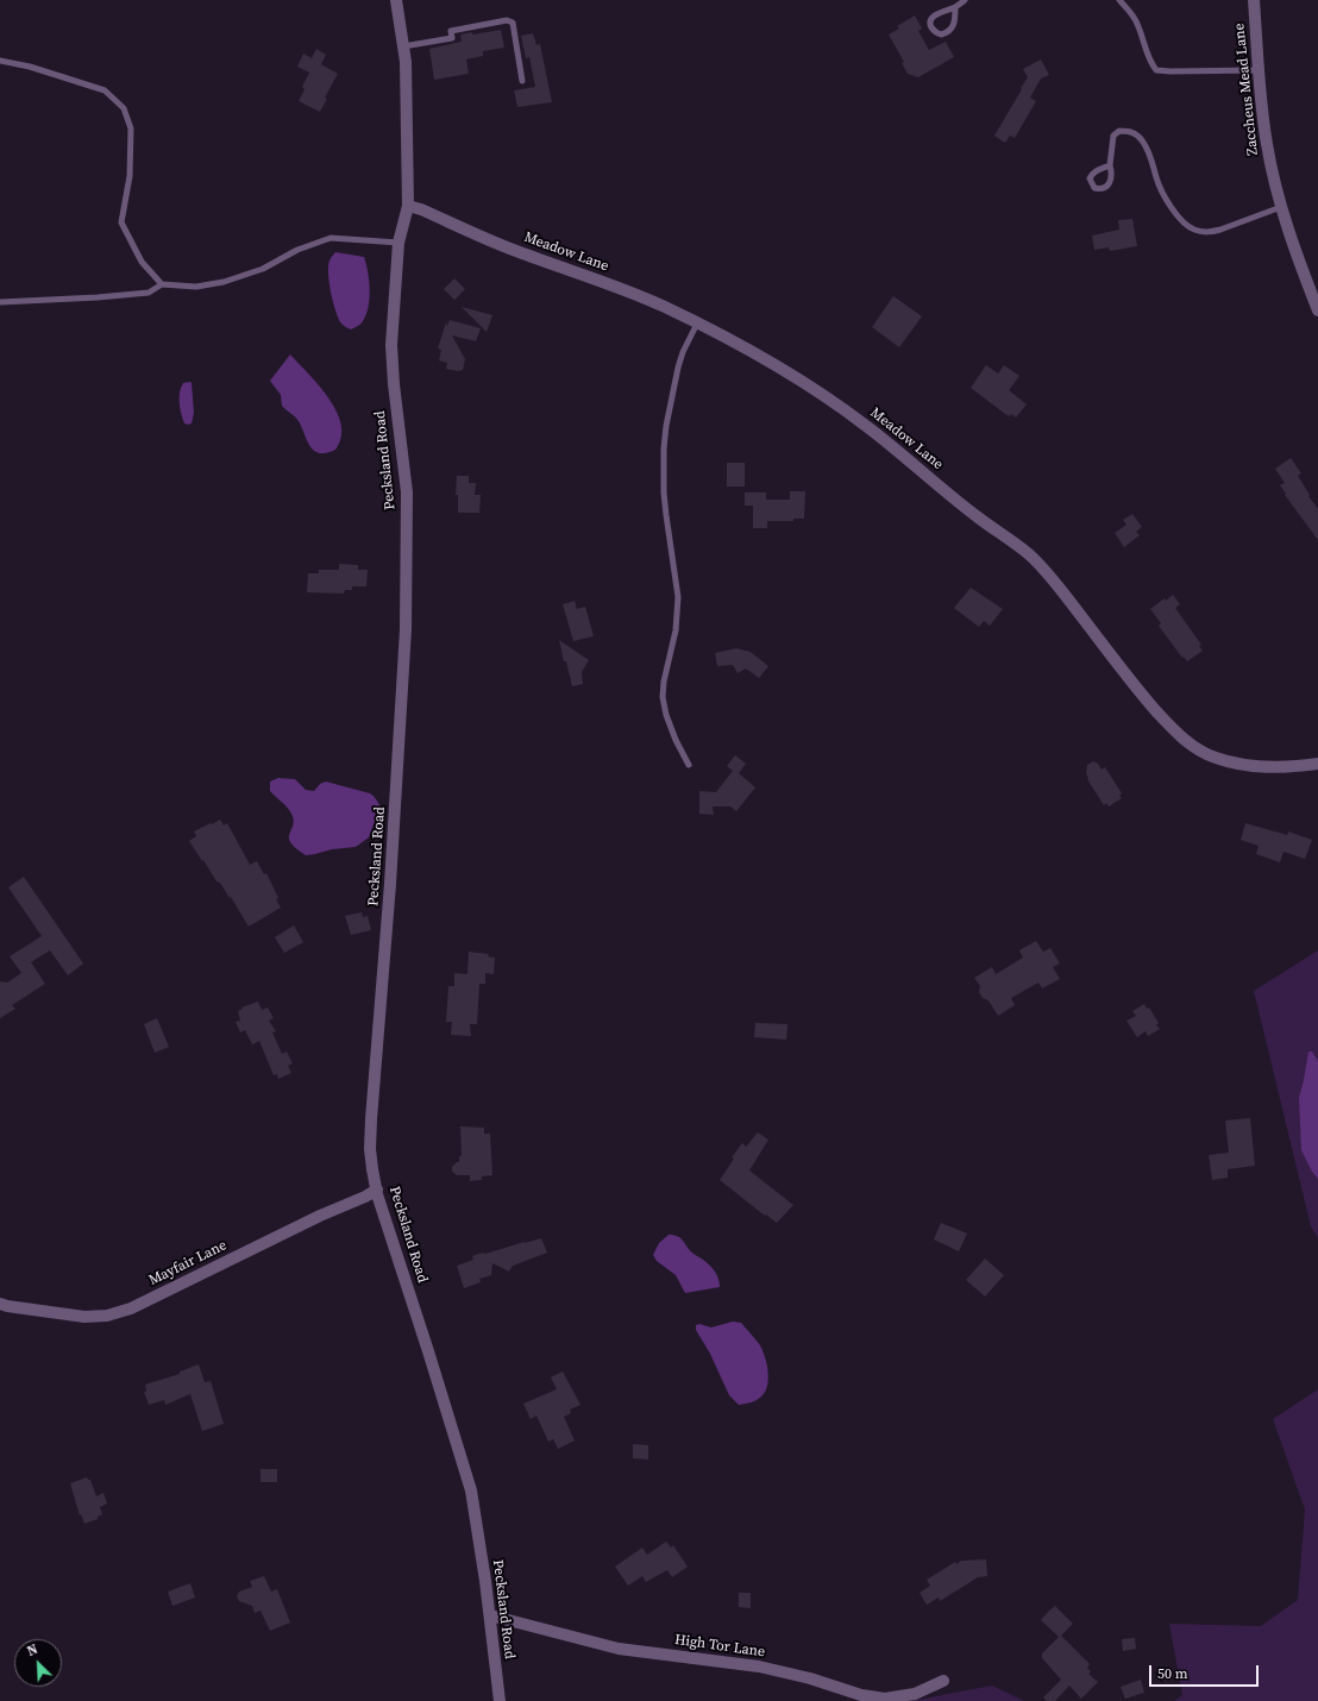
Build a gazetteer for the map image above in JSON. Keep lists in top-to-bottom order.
{
  "streets": {
    "street": [
      "Zaccheus Mead Lane",
      "Meadow Lane",
      "Pecksland Road",
      "Mayfair Lane",
      "High Tor Lane"
    ]
  },
  "crossings": [
    ["Meadow Lane", "Pecksland Road"],
    ["Pecksland Road", "Mayfair Lane"],
    ["Pecksland Road", "High Tor Lane"]
  ],
  "scale_bar": "50 m",
  "north": "top left"
}
